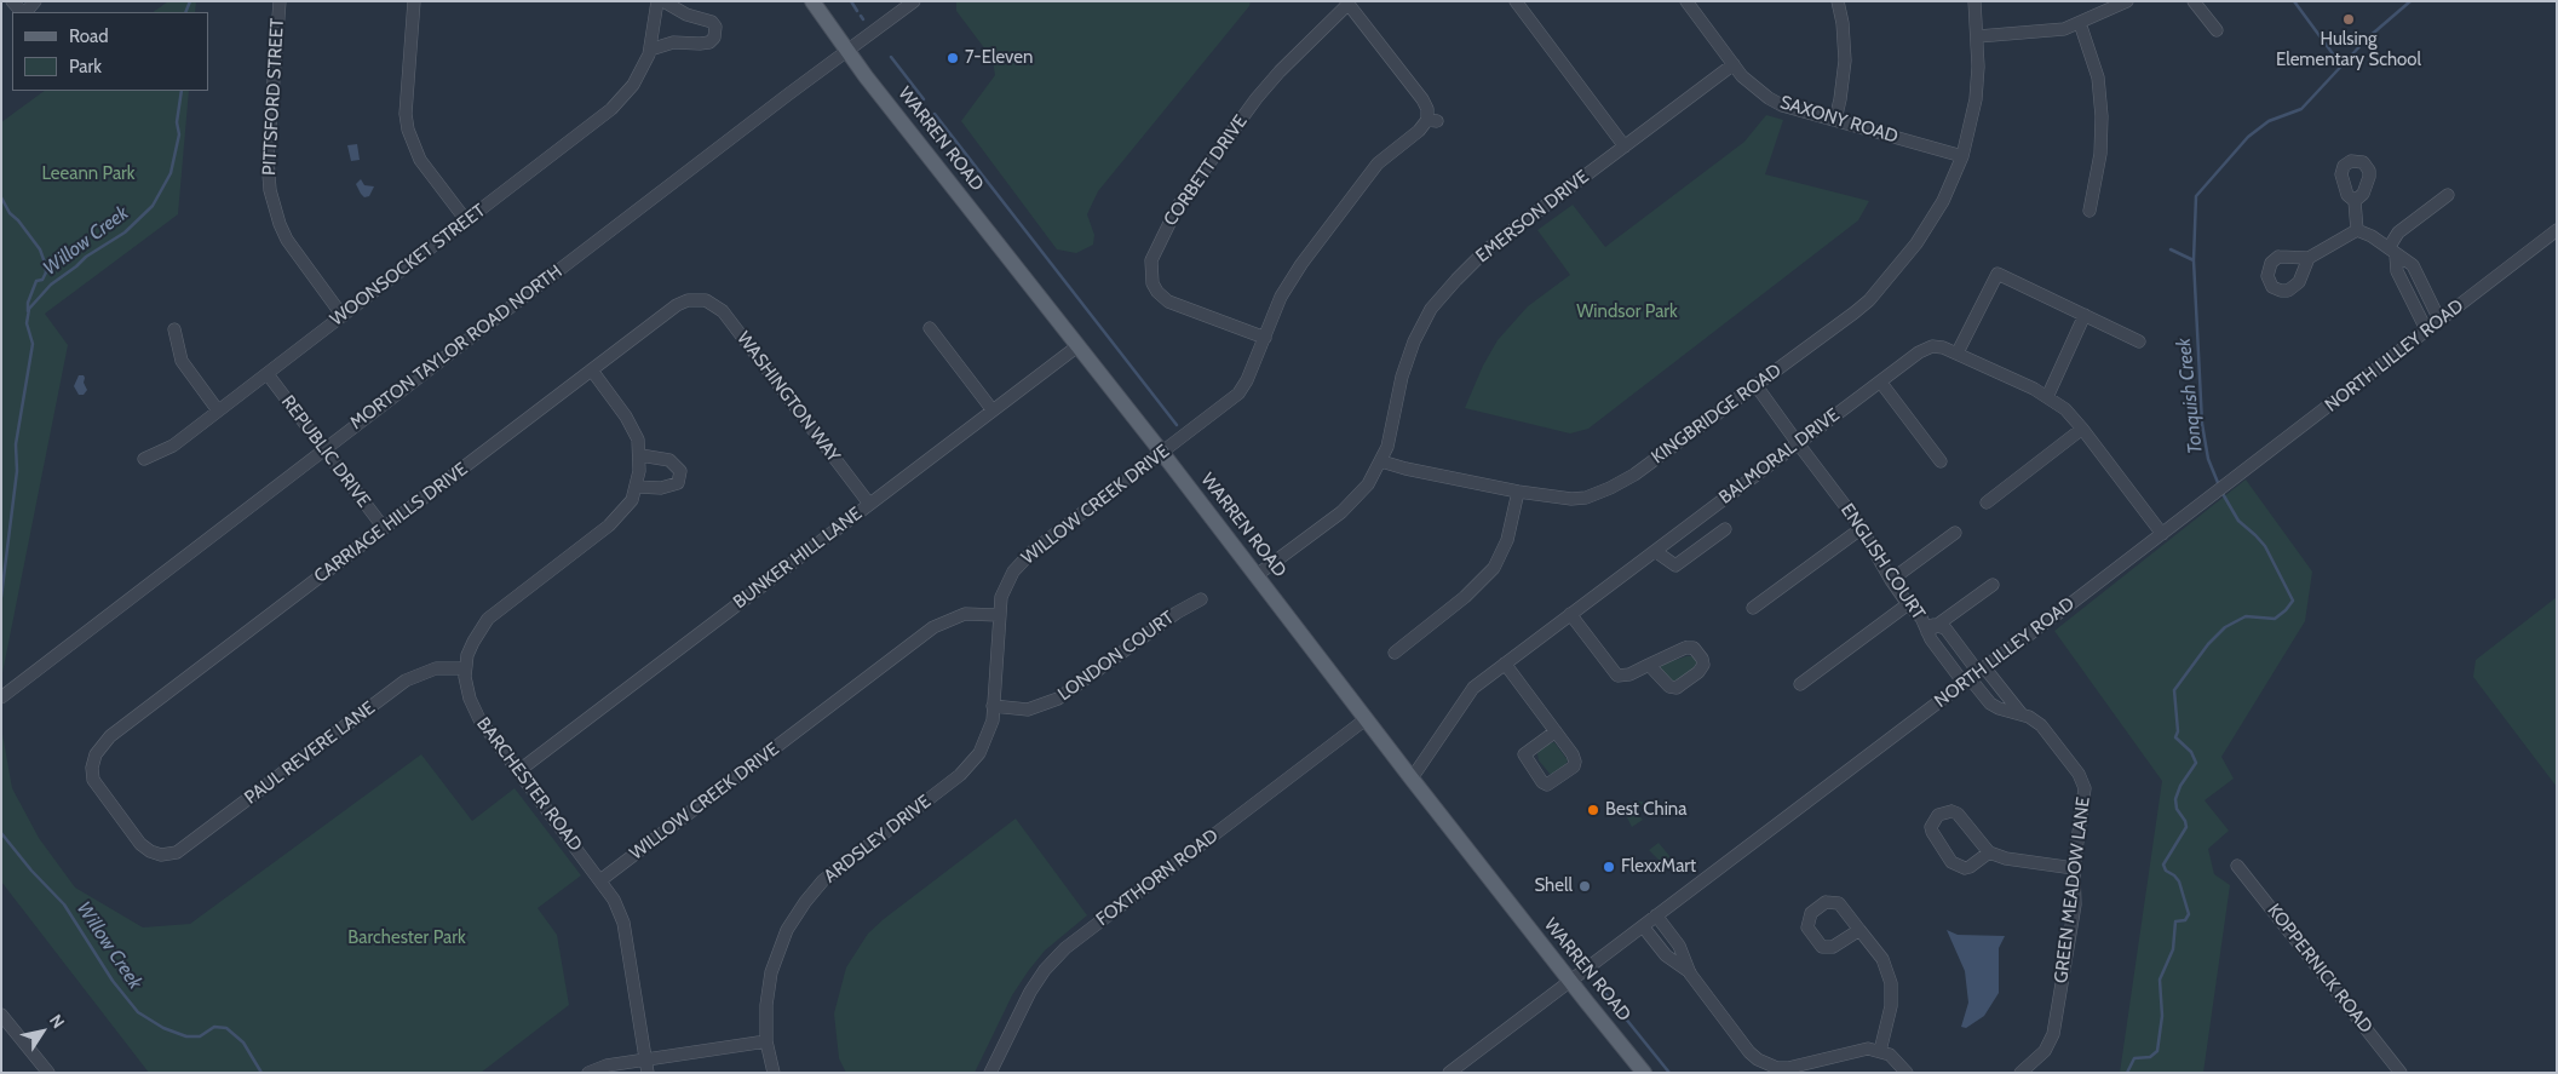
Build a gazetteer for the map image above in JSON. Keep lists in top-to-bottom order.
{
  "streets": {
    "main road": ["WARREN ROAD"],
    "street": [
      "PITTSFORD STREET",
      "SAXONY ROAD",
      "CORBETT DRIVE",
      "EMERSON DRIVE",
      "WOONSOCKET STREET",
      "MORTON TAYLOR ROAD NORTH",
      "NORTH LILLEY ROAD",
      "WASHINGTON WAY",
      "KINGBRIDGE ROAD",
      "REPUBLIC DRIVE",
      "BALMORAL DRIVE",
      "WILLOW CREEK DRIVE",
      "CARRIAGE HILLS DRIVE",
      "BUNKER HILL LANE",
      "ENGLISH COURT",
      "LONDON COURT",
      "PAUL REVERE LANE",
      "BARCHESTER ROAD",
      "ARDSLEY DRIVE",
      "FOXTHORN ROAD",
      "GREEN MEADOW LANE",
      "KOPPERNICK ROAD"
    ]
  },
  "crossings": [
    ["PITTSFORD STREET", "WOONSOCKET STREET"],
    ["SAXONY ROAD", "EMERSON DRIVE"],
    ["SAXONY ROAD", "KINGBRIDGE ROAD"],
    ["WARREN ROAD", "EMERSON DRIVE"],
    ["WARREN ROAD", "MORTON TAYLOR ROAD NORTH"],
    ["WARREN ROAD", "NORTH LILLEY ROAD"],
    ["WARREN ROAD", "BALMORAL DRIVE"],
    ["WARREN ROAD", "WILLOW CREEK DRIVE"],
    ["WARREN ROAD", "BUNKER HILL LANE"],
    ["WARREN ROAD", "FOXTHORN ROAD"],
    ["CORBETT DRIVE", "WILLOW CREEK DRIVE"],
    ["EMERSON DRIVE", "KINGBRIDGE ROAD"],
    ["WOONSOCKET STREET", "REPUBLIC DRIVE"],
    ["MORTON TAYLOR ROAD NORTH", "REPUBLIC DRIVE"],
    ["NORTH LILLEY ROAD", "BALMORAL DRIVE"],
    ["NORTH LILLEY ROAD", "ENGLISH COURT"],
    ["NORTH LILLEY ROAD", "GREEN MEADOW LANE"],
    ["WASHINGTON WAY", "CARRIAGE HILLS DRIVE"],
    ["WASHINGTON WAY", "BUNKER HILL LANE"],
    ["KINGBRIDGE ROAD", "ENGLISH COURT"],
    ["REPUBLIC DRIVE", "CARRIAGE HILLS DRIVE"],
    ["BALMORAL DRIVE", "ENGLISH COURT"],
    ["WILLOW CREEK DRIVE", "BARCHESTER ROAD"],
    ["WILLOW CREEK DRIVE", "ARDSLEY DRIVE"],
    ["CARRIAGE HILLS DRIVE", "PAUL REVERE LANE"],
    ["CARRIAGE HILLS DRIVE", "BARCHESTER ROAD"],
    ["BUNKER HILL LANE", "BARCHESTER ROAD"],
    ["ENGLISH COURT", "GREEN MEADOW LANE"],
    ["LONDON COURT", "ARDSLEY DRIVE"],
    ["PAUL REVERE LANE", "BARCHESTER ROAD"]
  ],
  "water": ["Willow Creek", "Tonquish Creek"],
  "parks": ["Leeann Park", "Windsor Park", "Barchester Park"],
  "places": [
    "Hulsing Elementary School",
    "7-Eleven",
    "Best China",
    "FlexxMart",
    "Shell"
  ],
  "legend": ["Road", "Park"],
  "north": "top right"
}
